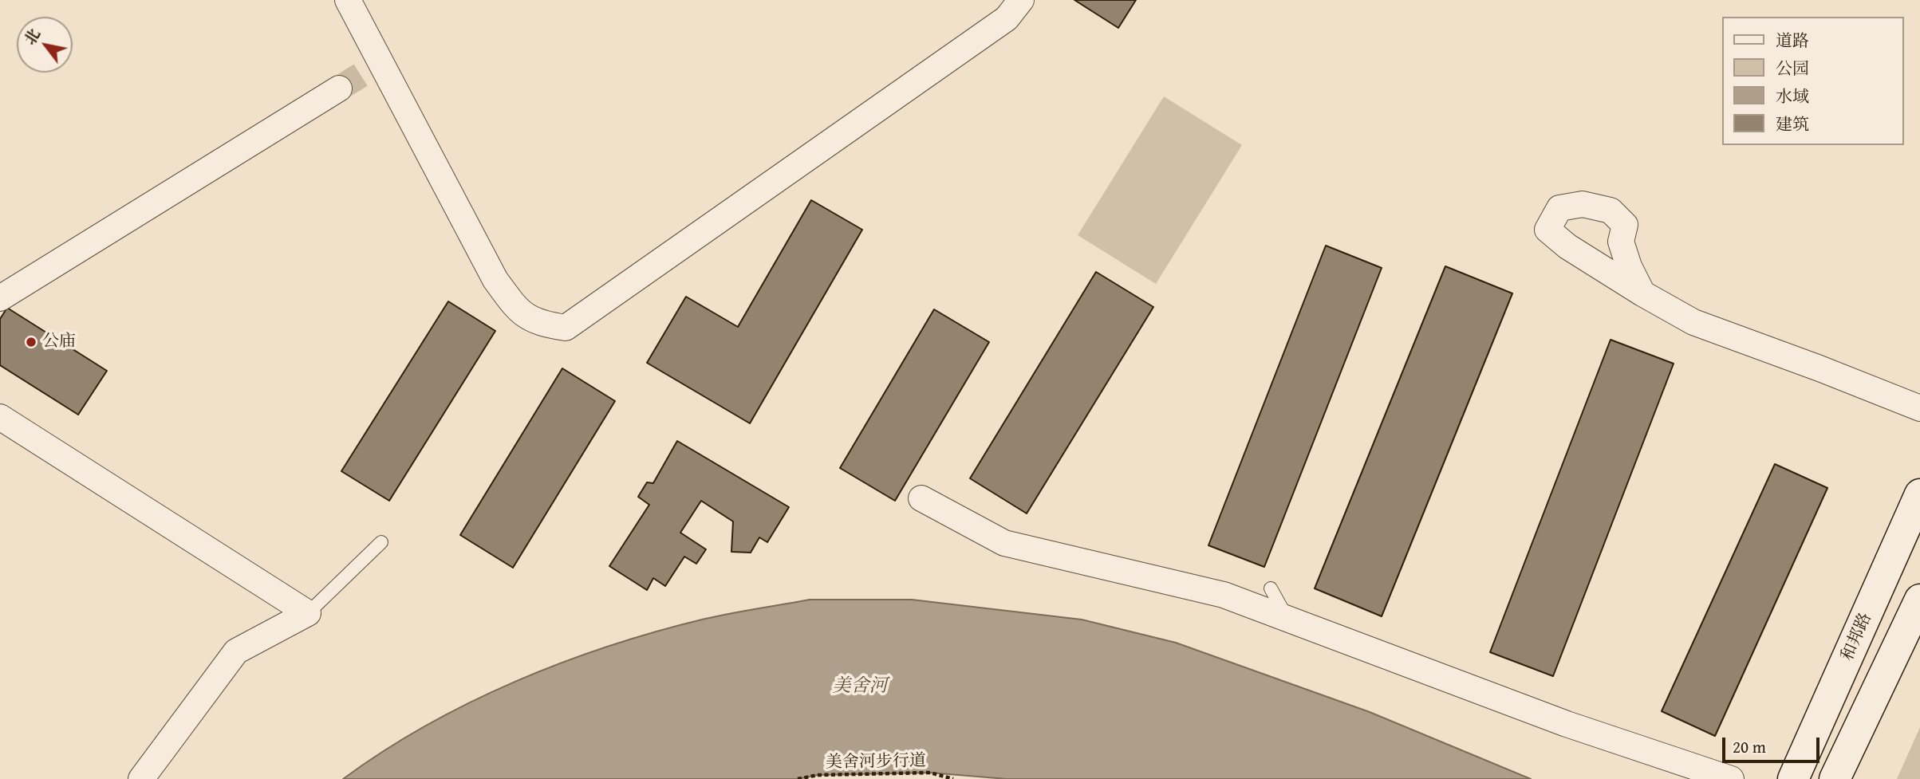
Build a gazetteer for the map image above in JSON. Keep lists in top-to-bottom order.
{
  "streets": {
    "street": ["和邦路"],
    "path": ["美舍河步行道"]
  },
  "water": ["美舍河"],
  "places": ["公庙"],
  "legend": [
    "道路",
    "公园",
    "水域",
    "建筑"
  ],
  "scale_bar": "20 m",
  "north": "top left"
}
